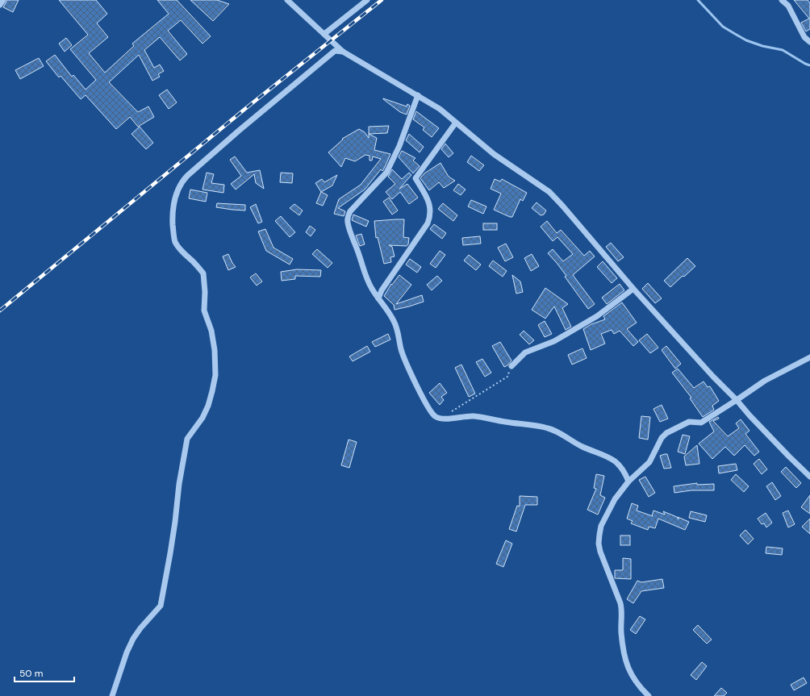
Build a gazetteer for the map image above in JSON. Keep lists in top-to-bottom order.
{
  "scale_bar": "50 m"
}
